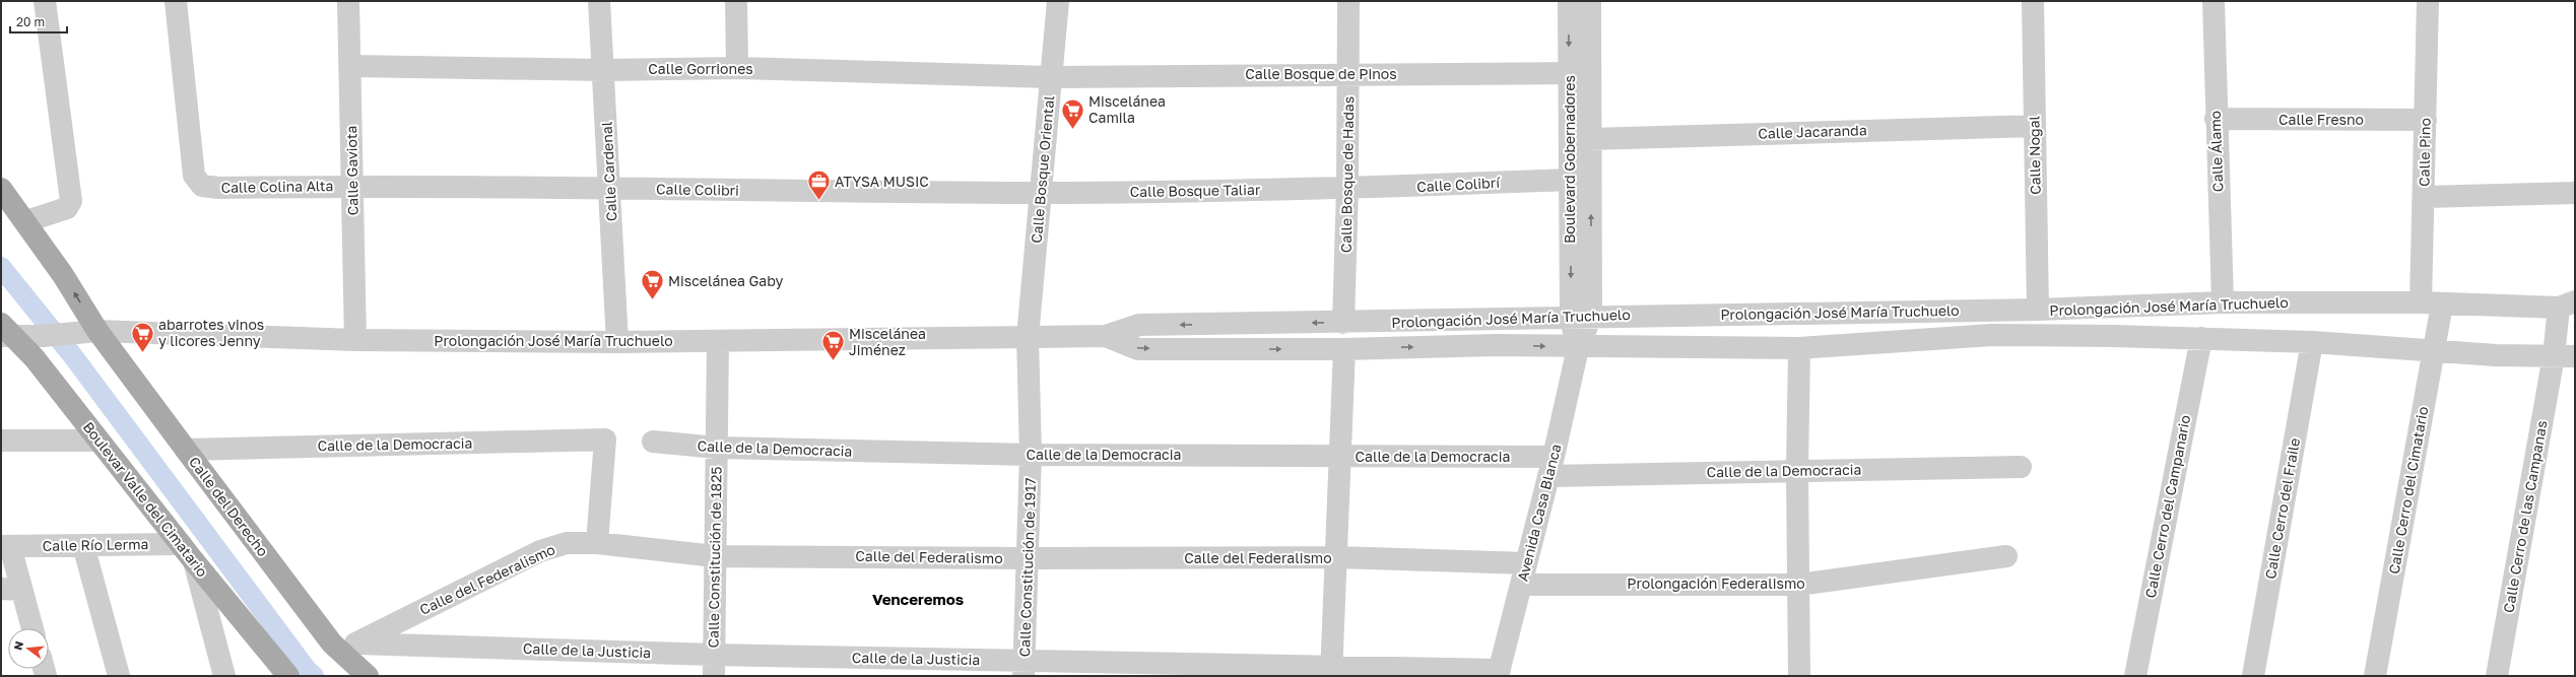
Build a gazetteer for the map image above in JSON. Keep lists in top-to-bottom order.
{
  "streets": {
    "main road": ["Boulevar Valle del Cimatario", "Calle del Derecho"],
    "street": [
      "Calle Gorriones",
      "Calle Bosque de Pinos",
      "Calle Fresno",
      "Calle Jacaranda",
      "Calle Álamo",
      "Calle Pino",
      "Calle Nogal",
      "Boulevard Gobernadores",
      "Calle Bosque Oriental",
      "Calle Gaviota",
      "Calle Cardenal",
      "Calle Bosque de Hadas",
      "Calle Colibrí",
      "Calle Colina Alta",
      "Calle Colibri",
      "Calle Bosque Taliar",
      "Prolongación José María Truchuelo",
      "Calle de la Democracia",
      "Calle Cerro del Cimatario",
      "Calle Cerro del Campanario",
      "Calle Cerro del Fraile",
      "Avenida Casa Blanca",
      "Calle Cerro de las Campanas",
      "Calle Río Lerma",
      "Calle Constitución de 1825",
      "Calle del Federalismo",
      "Calle Constitución de 1917",
      "Prolongación Federalismo",
      "Calle de la Justicia"
    ]
  },
  "crossings": [
    ["Calle Gorriones", "Calle Bosque de Pinos"],
    ["Calle Gorriones", "Calle Bosque Oriental"],
    ["Calle Gorriones", "Calle Gaviota"],
    ["Calle Gorriones", "Calle Cardenal"],
    ["Calle Bosque de Pinos", "Boulevard Gobernadores"],
    ["Calle Bosque de Pinos", "Calle Bosque Oriental"],
    ["Calle Bosque de Pinos", "Calle Bosque de Hadas"],
    ["Calle Fresno", "Calle Álamo"],
    ["Calle Fresno", "Calle Pino"],
    ["Calle Jacaranda", "Calle Nogal"],
    ["Calle Jacaranda", "Boulevard Gobernadores"],
    ["Calle Álamo", "Prolongación José María Truchuelo"],
    ["Calle Pino", "Prolongación José María Truchuelo"],
    ["Calle Pino", "Calle Cerro del Cimatario"],
    ["Calle Nogal", "Prolongación José María Truchuelo"],
    ["Boulevard Gobernadores", "Calle Colibrí"],
    ["Boulevard Gobernadores", "Prolongación José María Truchuelo"],
    ["Boulevard Gobernadores", "Avenida Casa Blanca"],
    ["Calle Bosque Oriental", "Calle Colibri"],
    ["Calle Bosque Oriental", "Calle Bosque Taliar"],
    ["Calle Bosque Oriental", "Prolongación José María Truchuelo"],
    ["Calle Bosque Oriental", "Calle Constitución de 1917"],
    ["Calle Gaviota", "Calle Colina Alta"],
    ["Calle Gaviota", "Calle Colibri"],
    ["Calle Gaviota", "Prolongación José María Truchuelo"],
    ["Calle Cardenal", "Calle Colibri"],
    ["Calle Cardenal", "Prolongación José María Truchuelo"],
    ["Calle Bosque de Hadas", "Calle Colibrí"],
    ["Calle Bosque de Hadas", "Calle Bosque Taliar"],
    ["Calle Bosque de Hadas", "Prolongación José María Truchuelo"],
    ["Calle Colibrí", "Calle Bosque Taliar"],
    ["Calle Colina Alta", "Calle Colibri"],
    ["Calle Colibri", "Calle Bosque Taliar"],
    ["Prolongación José María Truchuelo", "Calle Cerro del Cimatario"],
    ["Prolongación José María Truchuelo", "Boulevar Valle del Cimatario"],
    ["Prolongación José María Truchuelo", "Calle del Derecho"],
    ["Prolongación José María Truchuelo", "Calle Cerro del Campanario"],
    ["Prolongación José María Truchuelo", "Avenida Casa Blanca"],
    ["Prolongación José María Truchuelo", "Calle Cerro de las Campanas"],
    ["Prolongación José María Truchuelo", "Calle Constitución de 1825"],
    ["Prolongación José María Truchuelo", "Calle Constitución de 1917"],
    ["Calle de la Democracia", "Calle del Derecho"],
    ["Calle de la Democracia", "Avenida Casa Blanca"],
    ["Calle de la Democracia", "Calle Constitución de 1825"],
    ["Calle de la Democracia", "Calle del Federalismo"],
    ["Calle de la Democracia", "Calle Constitución de 1917"],
    ["Boulevar Valle del Cimatario", "Calle Río Lerma"],
    ["Calle del Derecho", "Calle de la Justicia"],
    ["Avenida Casa Blanca", "Calle del Federalismo"],
    ["Avenida Casa Blanca", "Prolongación Federalismo"],
    ["Avenida Casa Blanca", "Calle de la Justicia"],
    ["Calle Constitución de 1825", "Calle del Federalismo"],
    ["Calle Constitución de 1825", "Calle de la Justicia"],
    ["Calle del Federalismo", "Calle Constitución de 1917"],
    ["Calle del Federalismo", "Prolongación Federalismo"],
    ["Calle del Federalismo", "Calle de la Justicia"],
    ["Calle Constitución de 1917", "Calle de la Justicia"]
  ],
  "districts": ["Venceremos"],
  "places": {
    "supermarket": [
      "Miscelánea Camila",
      "Miscelánea Gaby",
      "abarrotes vinos y licores Jenny",
      "Miscelánea Jiménez"
    ],
    "office": ["ATYSA MUSIC"]
  },
  "scale_bar": "20 m",
  "north": "left"
}
